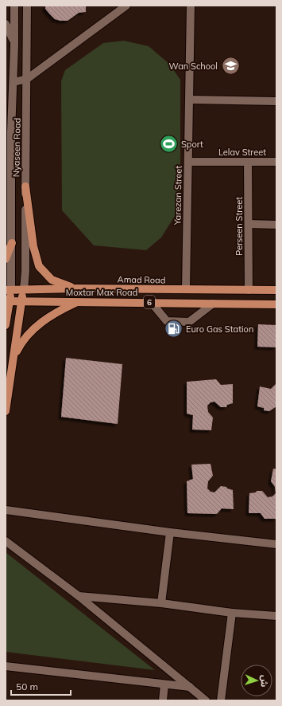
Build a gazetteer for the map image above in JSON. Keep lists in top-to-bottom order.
{
  "streets": {
    "main road": [
      "Nyaseen Road",
      "Amad Road",
      "Moxtar Max Road",
      "6"
    ],
    "street": ["Lelav Street", "Yarezan Street", "Perseen Street"]
  },
  "crossings": [
    ["Nyaseen Road", "Amad Road"],
    ["Nyaseen Road", "6"],
    ["Lelav Street", "Yarezan Street"],
    ["Lelav Street", "Perseen Street"],
    ["Yarezan Street", "Amad Road"],
    ["Perseen Street", "Amad Road"],
    ["Moxtar Max Road", "6"]
  ],
  "places": {
    "school or university": ["Wan School"],
    "sports": ["Sport"],
    "fuel station": ["Euro Gas Station"]
  },
  "scale_bar": "50 m",
  "north": "right"
}
